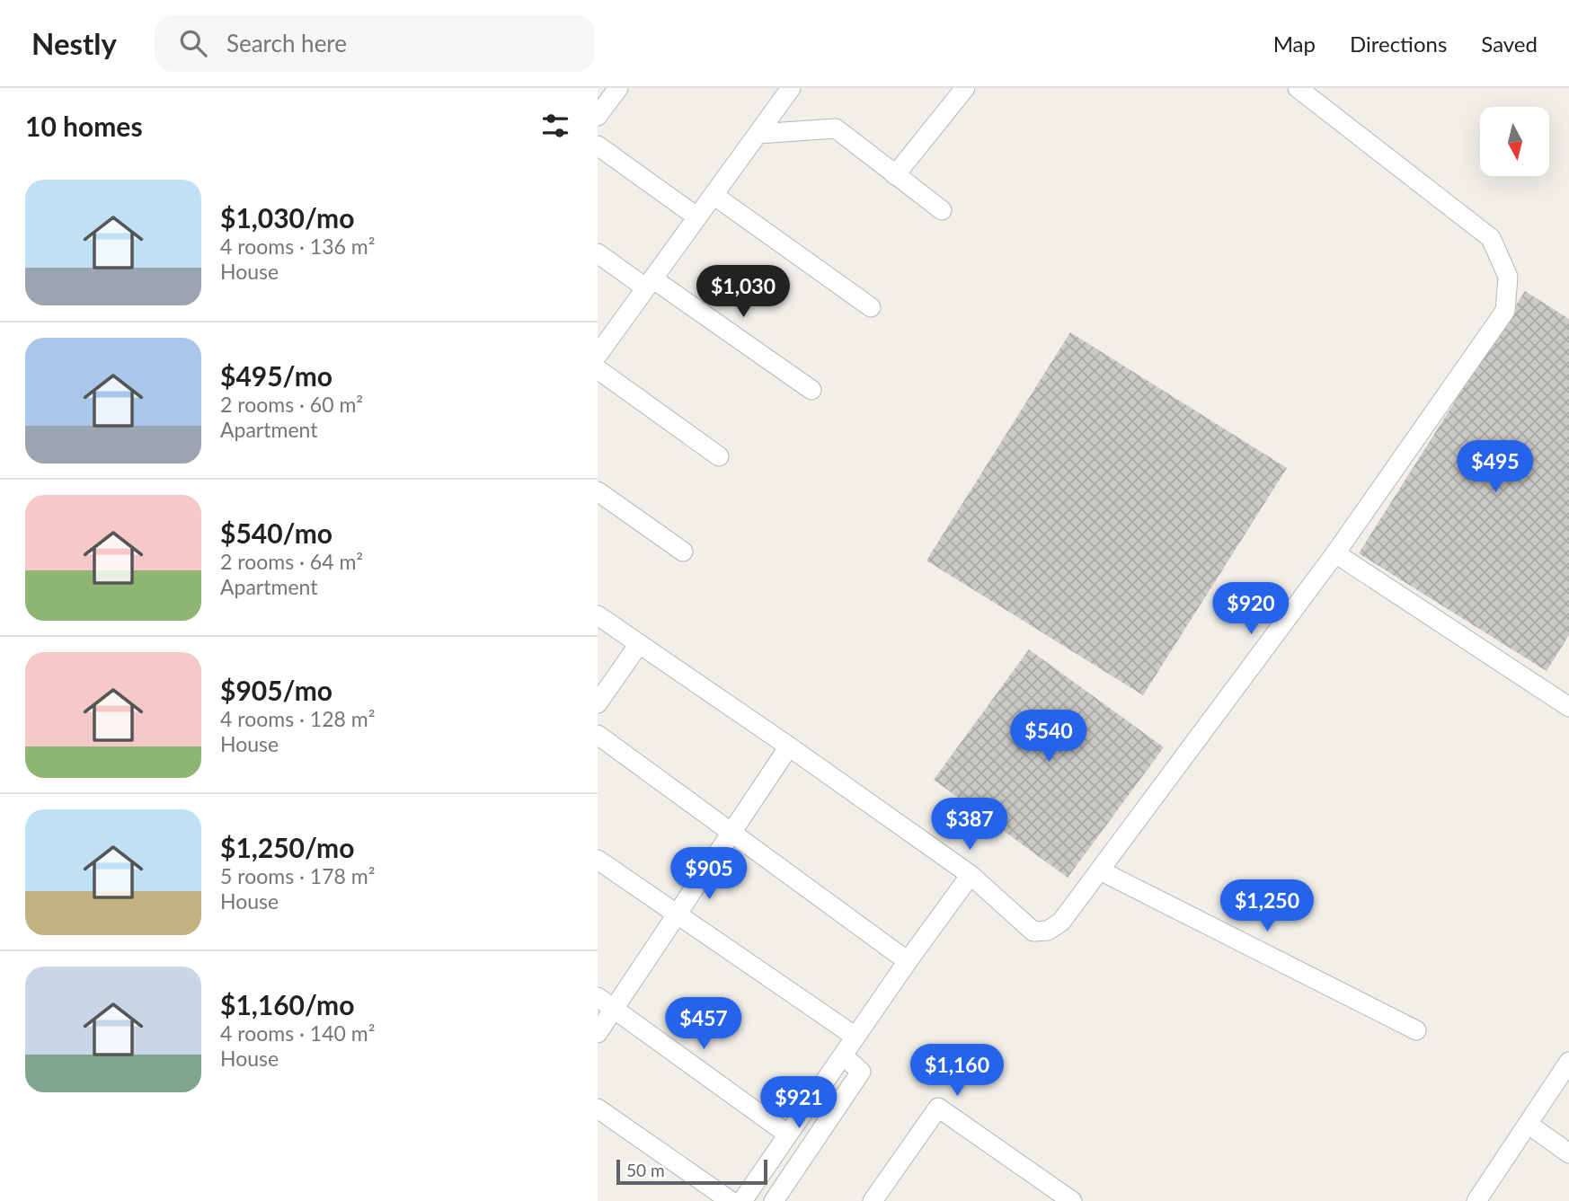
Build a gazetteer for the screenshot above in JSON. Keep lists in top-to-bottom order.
{
  "scale_bar": "50 m",
  "north": "bottom",
  "page": {
    "header": "Nestly",
    "search": "Search here",
    "nav": ["Map", "Directions", "Saved"],
    "heading": "10 homes",
    "list": [
      {
        "name": "$1,030/mo",
        "note": "4 rooms · 136 m² · House"
      },
      {
        "name": "$495/mo",
        "note": "2 rooms · 60 m² · Apartment"
      },
      {
        "name": "$540/mo",
        "note": "2 rooms · 64 m² · Apartment"
      },
      {
        "name": "$905/mo",
        "note": "4 rooms · 128 m² · House"
      },
      {
        "name": "$1,250/mo",
        "note": "5 rooms · 178 m² · House"
      },
      {
        "name": "$1,160/mo",
        "note": "4 rooms · 140 m² · House"
      }
    ],
    "price": [
      "$1,030",
      "$495",
      "$920",
      "$540",
      "$387",
      "$905",
      "$1,250",
      "$457",
      "$1,160",
      "$921"
    ],
    "scale": "50 m"
  }
}
